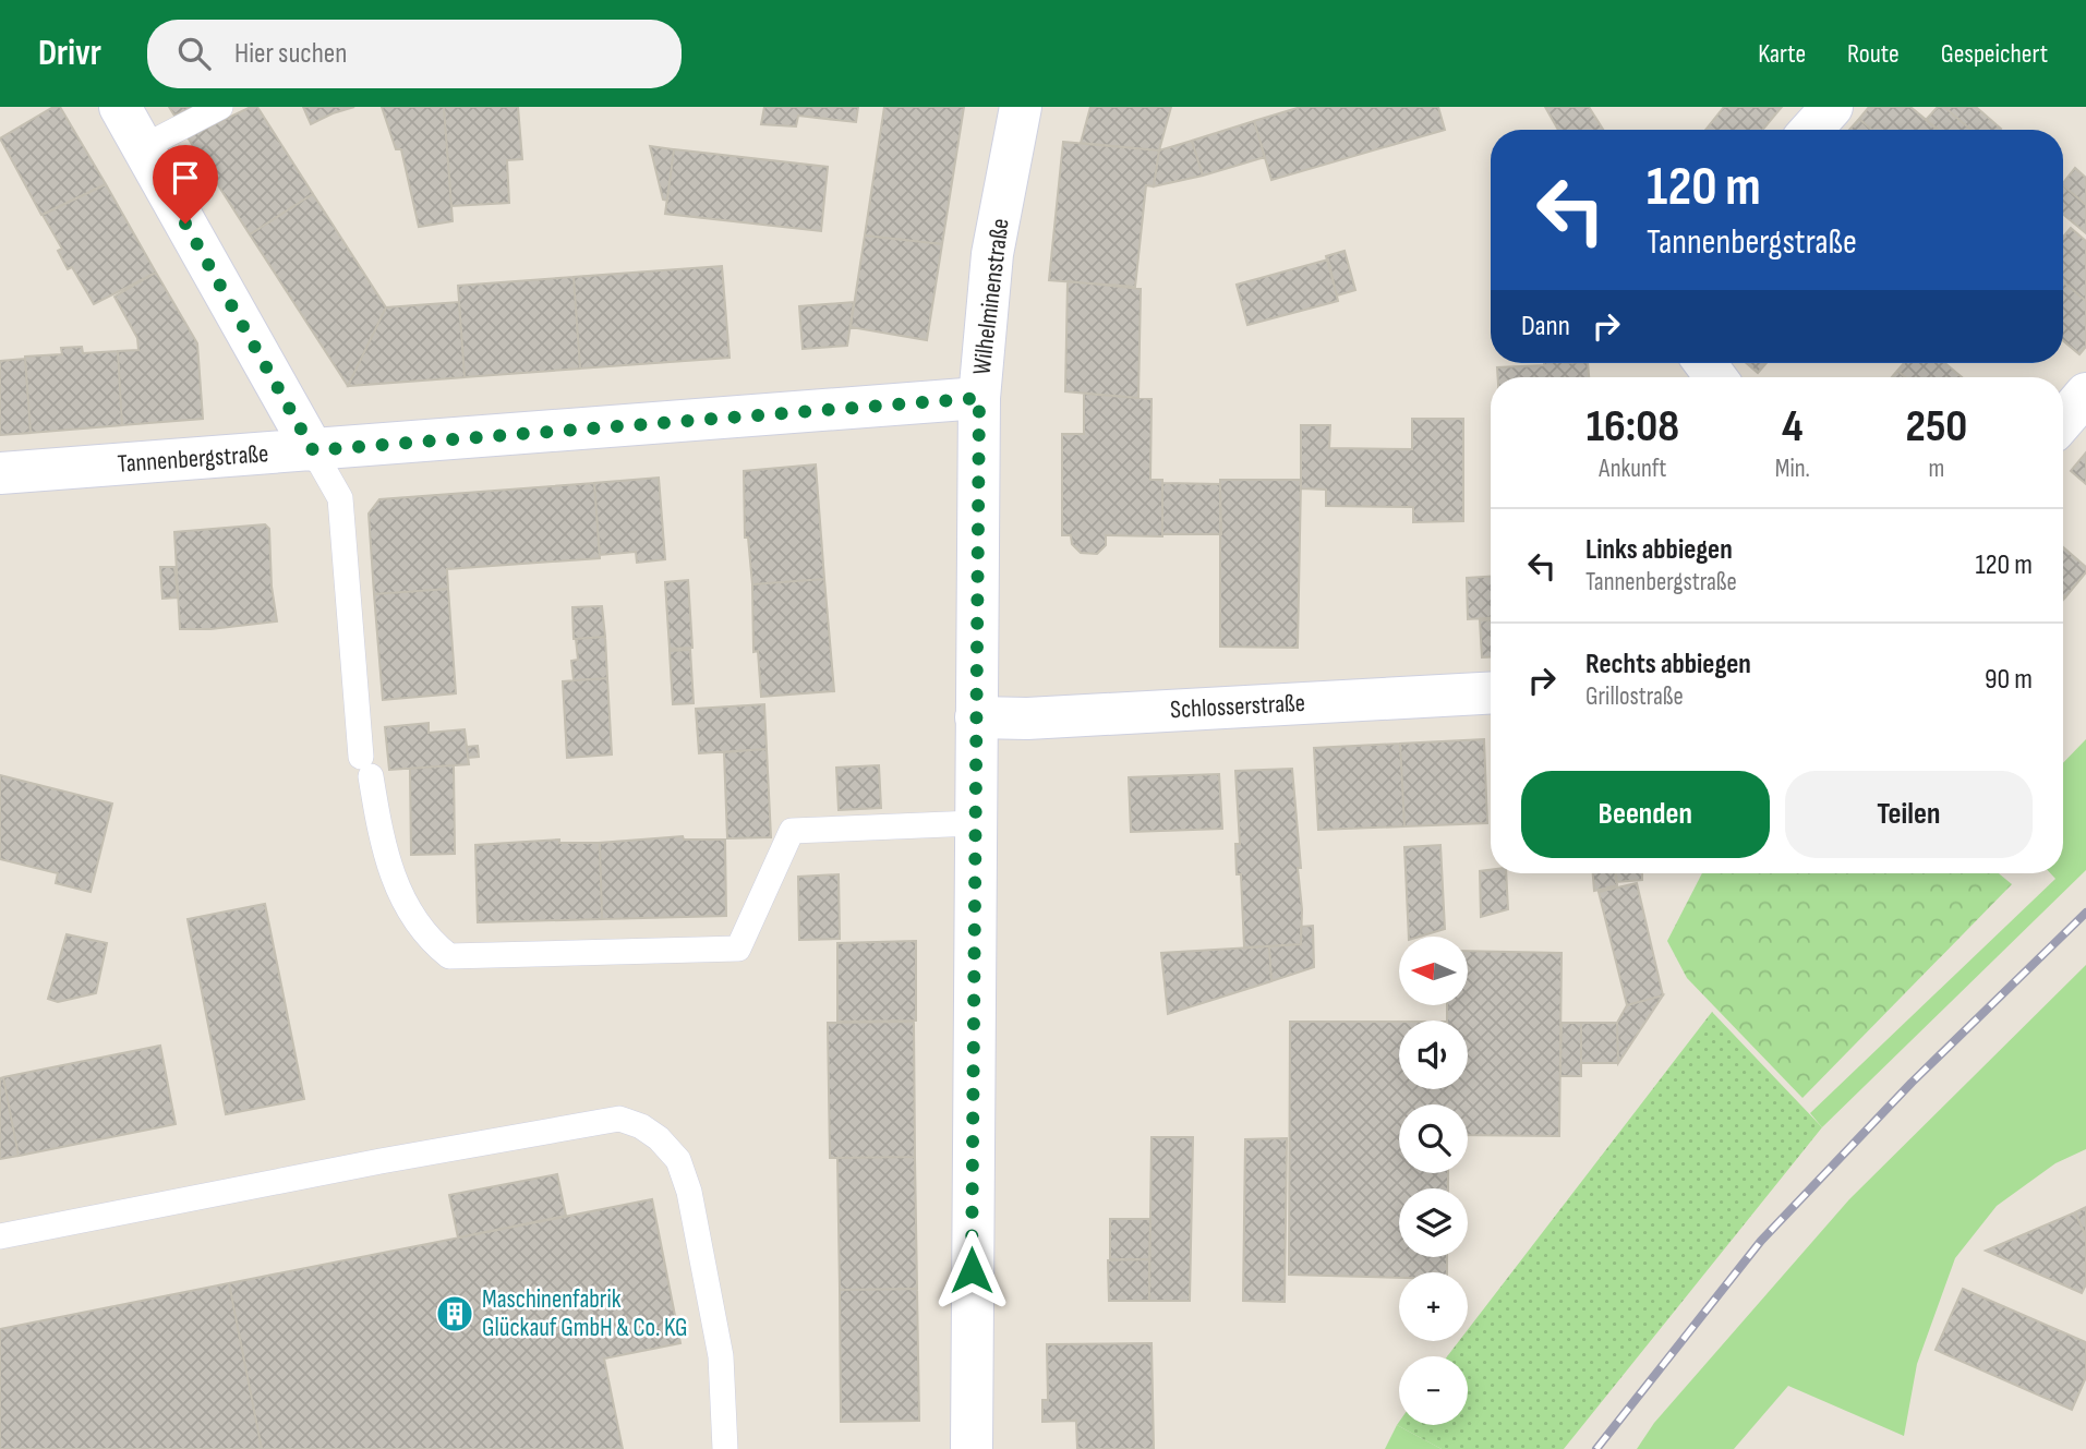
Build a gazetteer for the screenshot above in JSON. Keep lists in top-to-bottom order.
{
  "streets": {
    "street": ["Wilhelminenstraße", "Tannenbergstraße", "Schlosserstraße"]
  },
  "crossings": [
    ["Wilhelminenstraße", "Tannenbergstraße"],
    ["Wilhelminenstraße", "Schlosserstraße"]
  ],
  "places": {
    "building": ["Maschinenfabrik Glückauf GmbH & Co. KG"]
  },
  "north": "left",
  "page": {
    "header": "Drivr",
    "search": "Hier suchen",
    "nav": ["Karte", "Route", "Gespeichert"],
    "turn": ["120 m", "Tannenbergstraße"],
    "then": "Dann",
    "eta": [
      "16:08",
      "Ankunft",
      "4",
      "Min.",
      "250",
      "m"
    ],
    "list": [
      {
        "name": "Links abbiegen",
        "note": "Tannenbergstraße",
        "value": "120 m"
      },
      {
        "name": "Rechts abbiegen",
        "note": "Grillostraße",
        "value": "90 m"
      }
    ],
    "buttons": ["Beenden", "Teilen"],
    "map_buttons": ["+", "−"]
  }
}
